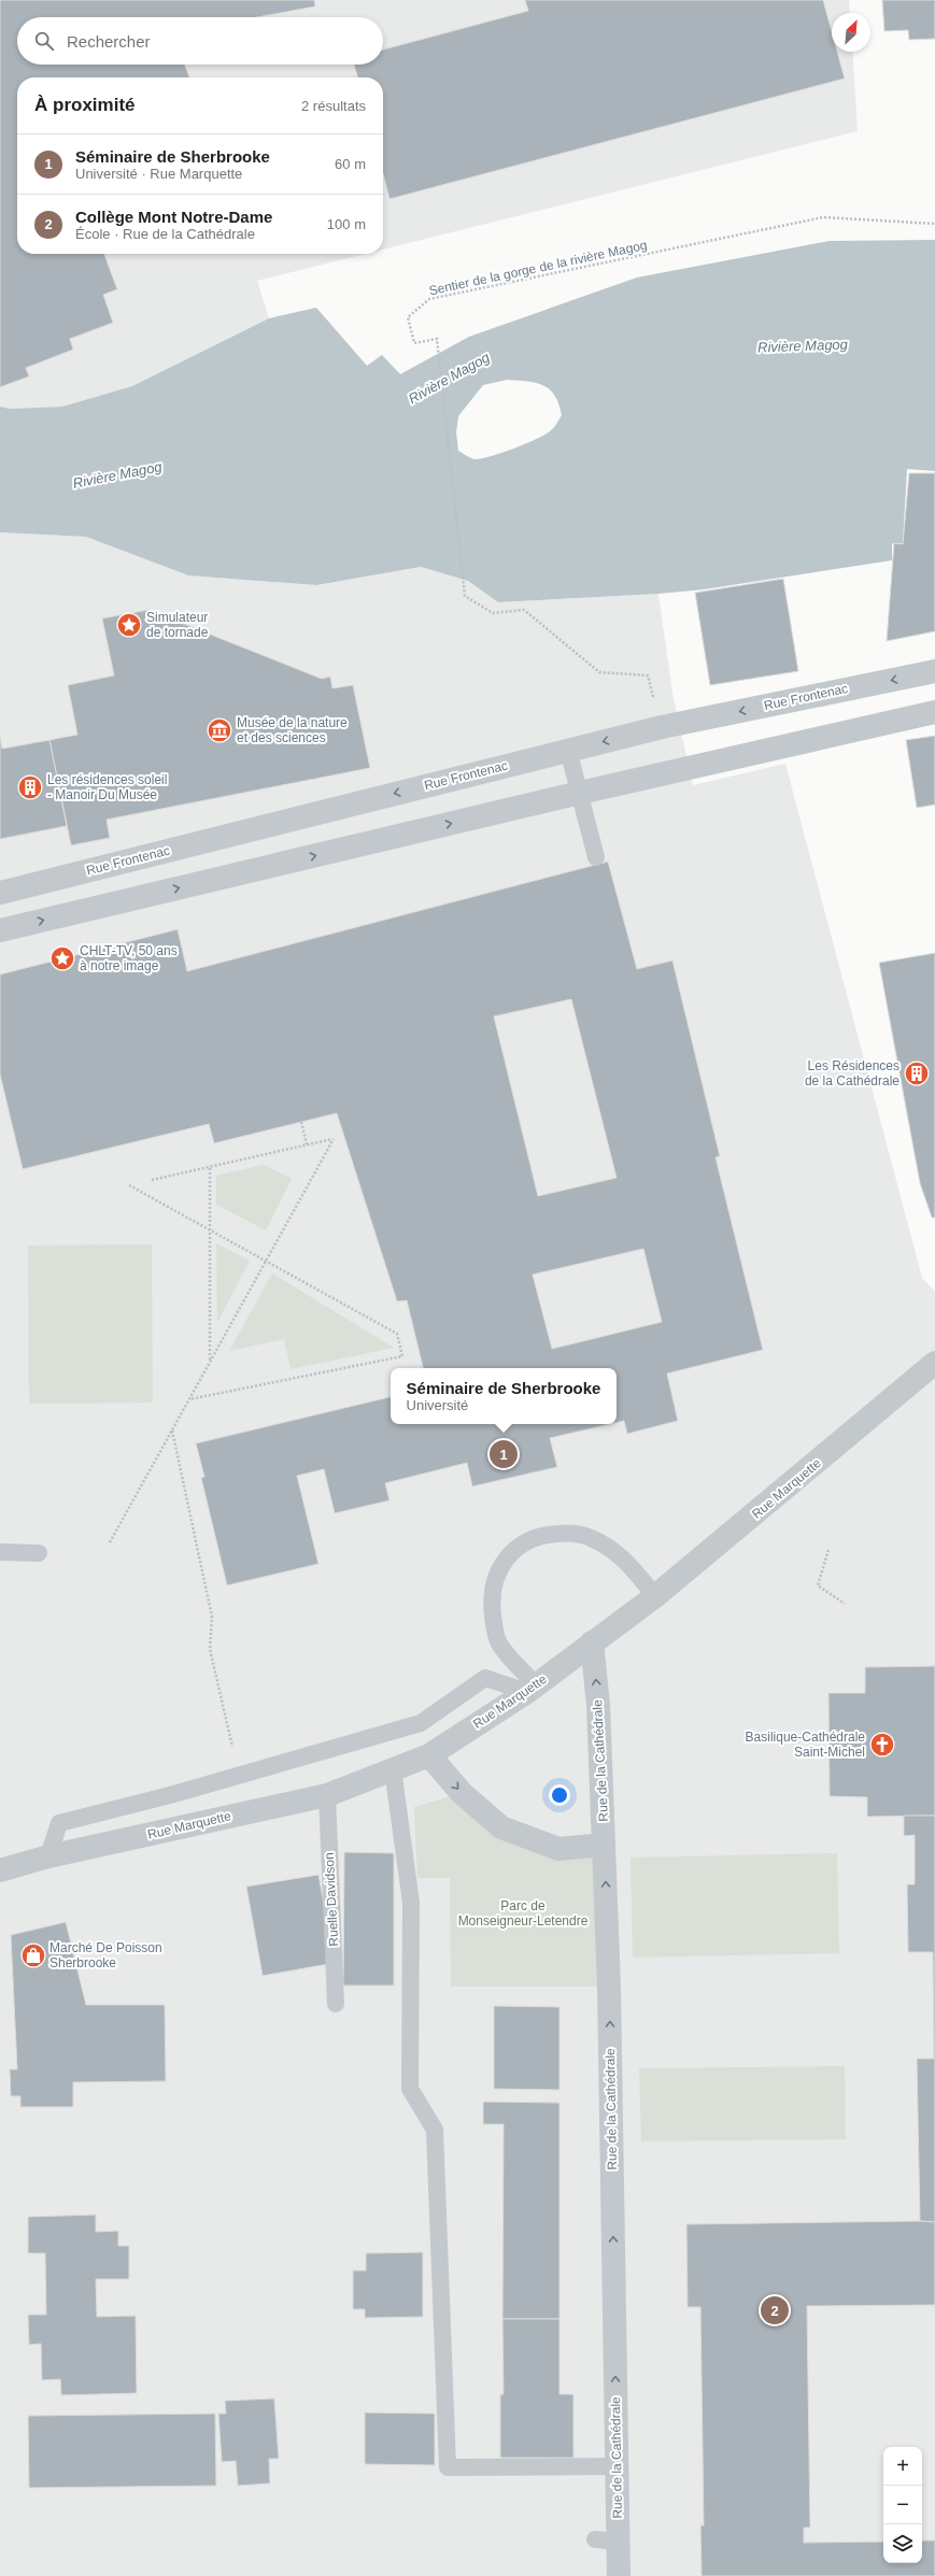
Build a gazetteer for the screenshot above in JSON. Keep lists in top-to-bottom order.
{
  "streets": {
    "street": ["Rue Frontenac", "Rue Marquette", "Rue de la Cathédrale"],
    "lane": ["Ruelle Davidson"],
    "path": ["Sentier de la gorge de la rivière Magog"]
  },
  "crossings": [
    ["Rue Marquette", "Rue de la Cathédrale"],
    ["Rue Marquette", "Ruelle Davidson"]
  ],
  "one_way": ["Rue de la Cathédrale"],
  "water": ["Rivière Magog"],
  "parks": ["Parc de Monseigneur-Letendre"],
  "places": {
    "place": ["Simulateur de tornade", "CHLT-TV, 50 ans à notre image"],
    "museum": ["Musée de la nature et des sciences"],
    "building": ["Les résidences soleil - Manoir Du Musée", "Les Résidences de la Cathédrale"],
    "church": ["Basilique-Cathédrale Saint-Michel"],
    "shop": ["Marché De Poisson Sherbrooke"]
  },
  "north": "top right",
  "page": {
    "search": "Rechercher",
    "heading": ["À proximité", "2 résultats"],
    "list": [
      {
        "mark": "1",
        "name": "Séminaire de Sherbrooke",
        "note": "Université · Rue Marquette",
        "value": "60 m"
      },
      {
        "mark": "2",
        "name": "Collège Mont Notre-Dame",
        "note": "École · Rue de la Cathédrale",
        "value": "100 m"
      }
    ],
    "popup": ["Séminaire de Sherbrooke", "Université"],
    "pins": ["1", "2"],
    "map_buttons": ["+", "−"]
  }
}
